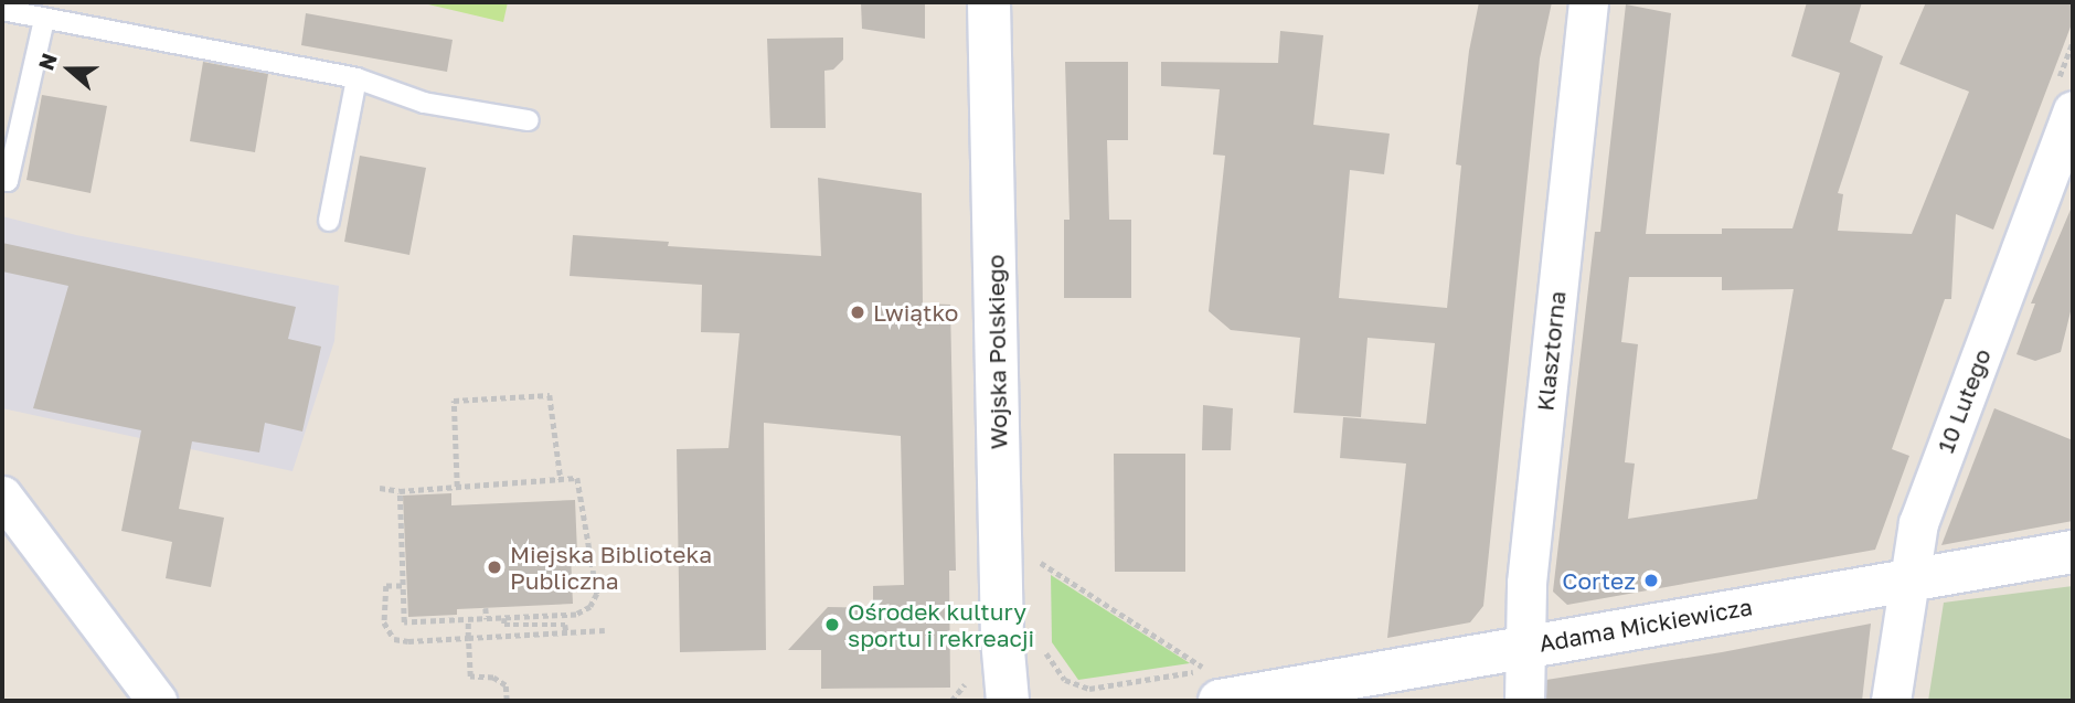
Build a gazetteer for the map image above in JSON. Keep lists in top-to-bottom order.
{
  "streets": {
    "street": [
      "Klasztorna",
      "Wojska Polskiego",
      "10 Lutego",
      "Adama Mickiewicza"
    ]
  },
  "crossings": [
    ["Klasztorna", "Adama Mickiewicza"],
    ["10 Lutego", "Adama Mickiewicza"]
  ],
  "places": [
    "Lwiątko",
    "Miejska Biblioteka Publiczna",
    "Cortez",
    "Ośrodek kultury sportu i rekreacji"
  ],
  "north": "left"
}
